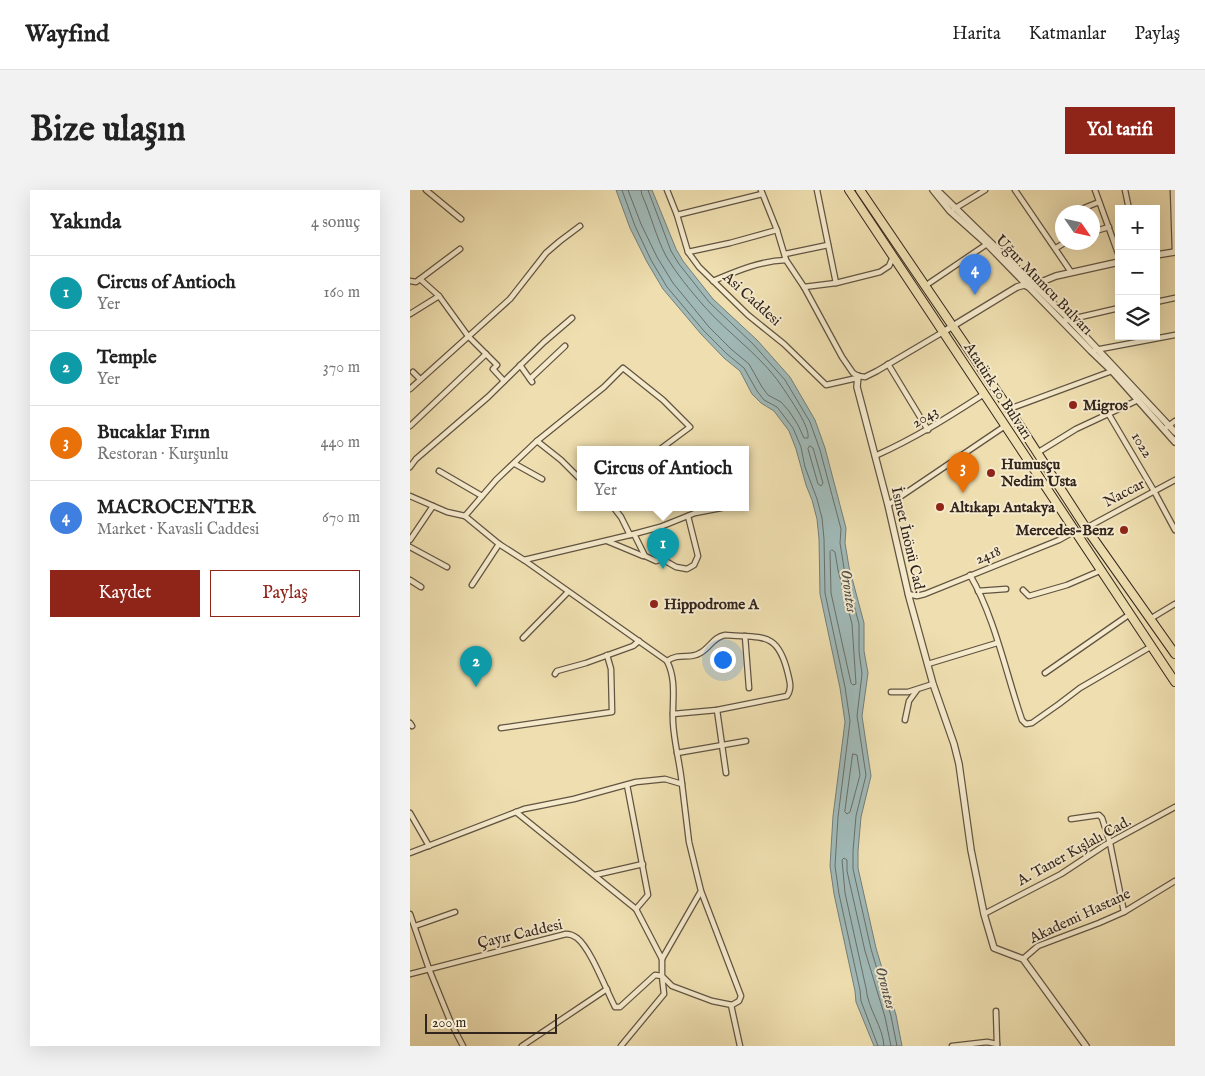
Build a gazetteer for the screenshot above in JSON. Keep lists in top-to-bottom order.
{
  "streets": {
    "highway": ["Atatürk 10 Bulvarı"],
    "street": [
      "Uğur Mumcu Bulvarı",
      "Asi Caddesi",
      "2043",
      "1022",
      "Naccar",
      "İsmet İnönü Cad.",
      "2418",
      "A. Taner Kışlalı Cad.",
      "Akademi Hastane",
      "Çayır Caddesi"
    ]
  },
  "crossings": [
    ["Asi Caddesi", "İsmet İnönü Cad."],
    ["Atatürk 10 Bulvarı", "2043"],
    ["Atatürk 10 Bulvarı", "Naccar"],
    ["Atatürk 10 Bulvarı", "2418"],
    ["2043", "İsmet İnönü Cad."],
    ["1022", "Naccar"],
    ["İsmet İnönü Cad.", "2418"],
    ["İsmet İnönü Cad.", "A. Taner Kışlalı Cad."],
    ["İsmet İnönü Cad.", "Akademi Hastane"]
  ],
  "water": ["Orontes"],
  "places": [
    "Migros",
    "Humusçu Nedim Usta",
    "Altıkapı Antakya",
    "Mercedes-Benz",
    "Hippodrome A"
  ],
  "scale_bar": "200 m",
  "north": "bottom right",
  "page": {
    "header": "Wayfind",
    "nav": ["Harita", "Katmanlar", "Paylaş"],
    "buttons": [
      "Yol tarifi",
      ["Kaydet", "Paylaş"]
    ],
    "title": "Bize ulaşın",
    "heading": ["Yakında", "4 sonuç"],
    "map_buttons": ["+", "−"],
    "pins": [
      "4",
      "3",
      "1",
      "2"
    ],
    "list": [
      {
        "mark": "1",
        "name": "Circus of Antioch",
        "note": "Yer",
        "value": "160 m"
      },
      {
        "mark": "2",
        "name": "Temple",
        "note": "Yer",
        "value": "370 m"
      },
      {
        "mark": "3",
        "name": "Bucaklar Fırın",
        "note": "Restoran · Kurşunlu",
        "value": "440 m"
      },
      {
        "mark": "4",
        "name": "MACROCENTER",
        "note": "Market · Kavasli Caddesi",
        "value": "670 m"
      }
    ],
    "popup": ["Circus of Antioch", "Yer"],
    "scale": "200 m"
  }
}
